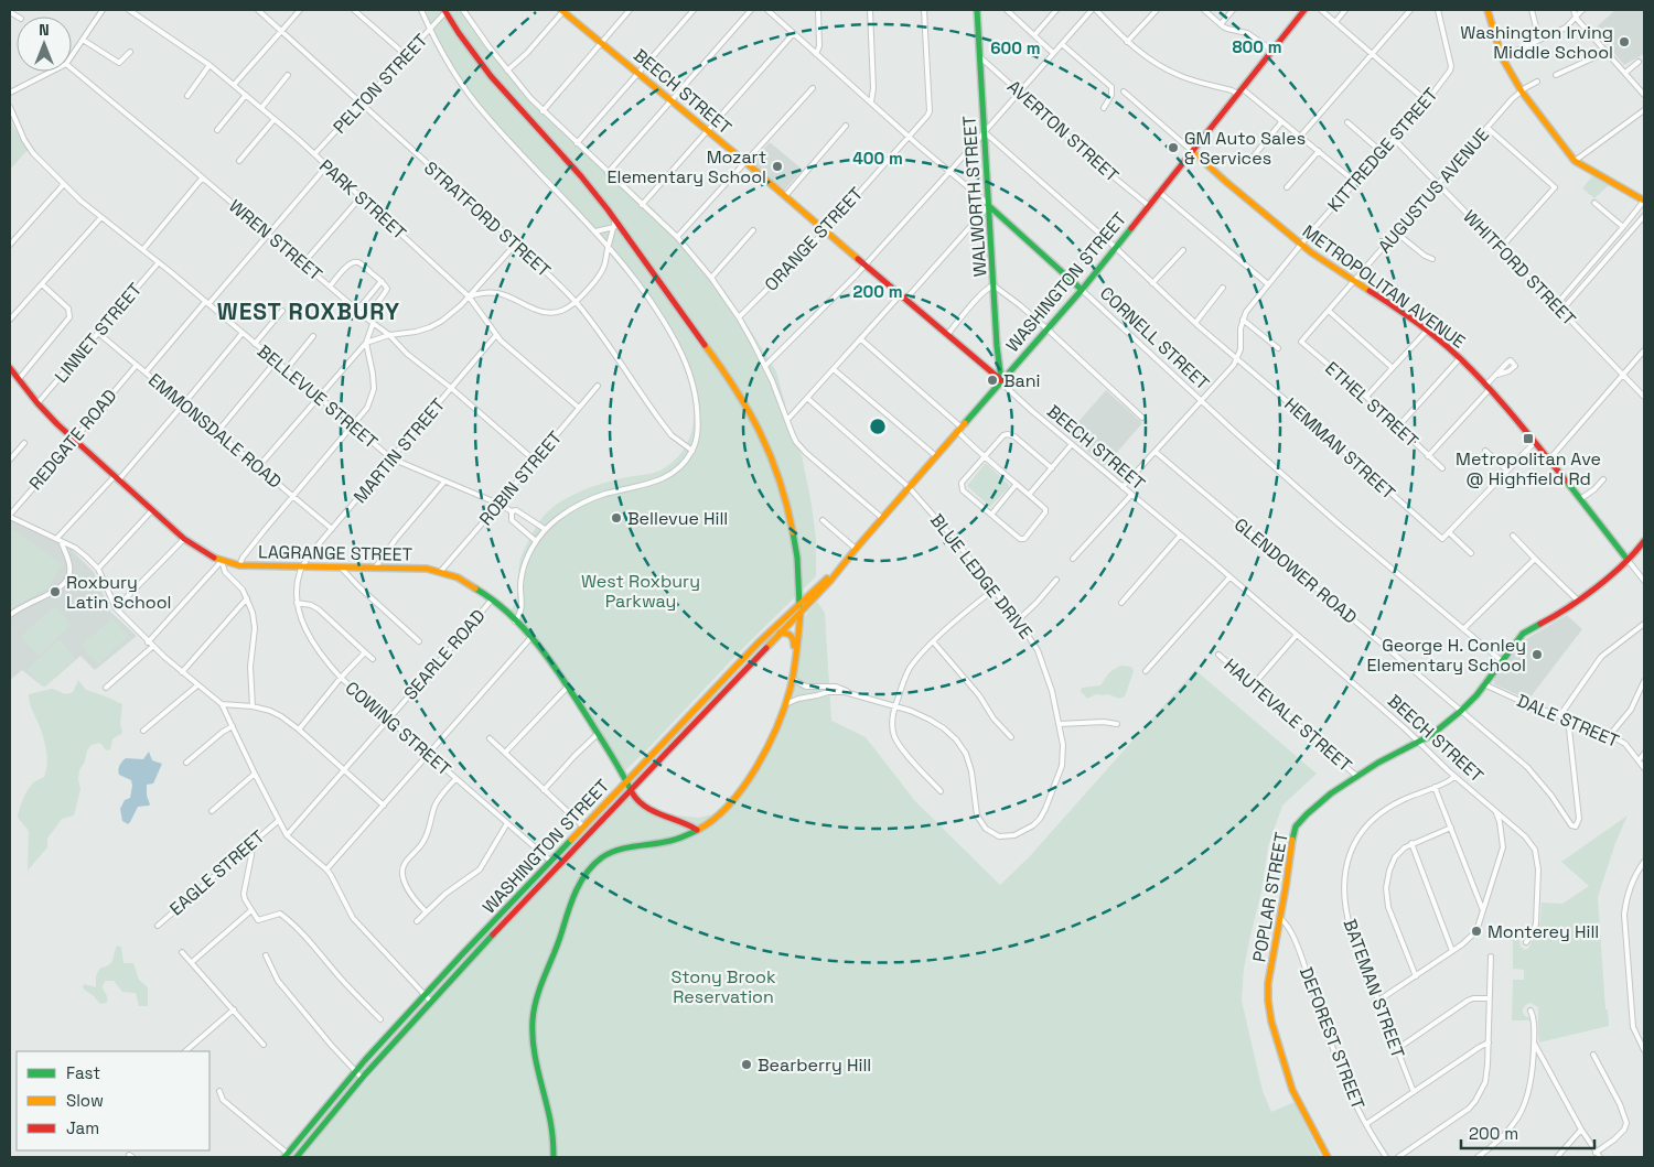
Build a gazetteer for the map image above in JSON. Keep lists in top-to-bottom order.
{
  "streets": {
    "main road": [
      "BEECH STREET",
      "WALWORTH STREET",
      "WASHINGTON STREET",
      "METROPOLITAN AVENUE",
      "CORNELL STREET",
      "LAGRANGE STREET",
      "POPLAR STREET"
    ],
    "street": [
      "PELTON STREET",
      "AVERTON STREET",
      "KITTREDGE STREET",
      "AUGUSTUS AVENUE",
      "PARK STREET",
      "STRATFORD STREET",
      "ORANGE STREET",
      "WREN STREET",
      "WHITFORD STREET",
      "LINNET STREET",
      "BELLEVUE STREET",
      "ETHEL STREET",
      "EMMONSDALE ROAD",
      "REDGATE ROAD",
      "HEMMAN STREET",
      "MARTIN STREET",
      "ROBIN STREET",
      "GLENDOWER ROAD",
      "BLUE LEDGE DRIVE",
      "SEARLE ROAD",
      "HAUTEVALE STREET",
      "DALE STREET",
      "COWING STREET",
      "EAGLE STREET",
      "BATEMAN STREET",
      "DEFOREST STREET"
    ]
  },
  "crossings": [
    ["PELTON STREET", "PARK STREET"],
    ["PELTON STREET", "STRATFORD STREET"],
    ["BEECH STREET", "KITTREDGE STREET"],
    ["BEECH STREET", "WALWORTH STREET"],
    ["BEECH STREET", "ORANGE STREET"],
    ["BEECH STREET", "WASHINGTON STREET"],
    ["BEECH STREET", "POPLAR STREET"],
    ["BEECH STREET", "BATEMAN STREET"],
    ["AVERTON STREET", "WALWORTH STREET"],
    ["AVERTON STREET", "WASHINGTON STREET"],
    ["KITTREDGE STREET", "WHITFORD STREET"],
    ["KITTREDGE STREET", "METROPOLITAN AVENUE"],
    ["KITTREDGE STREET", "CORNELL STREET"],
    ["KITTREDGE STREET", "HEMMAN STREET"],
    ["KITTREDGE STREET", "GLENDOWER ROAD"],
    ["AUGUSTUS AVENUE", "WHITFORD STREET"],
    ["AUGUSTUS AVENUE", "METROPOLITAN AVENUE"],
    ["AUGUSTUS AVENUE", "ETHEL STREET"],
    ["WALWORTH STREET", "WASHINGTON STREET"],
    ["WALWORTH STREET", "CORNELL STREET"],
    ["WALWORTH STREET", "HEMMAN STREET"],
    ["PARK STREET", "MARTIN STREET"],
    ["PARK STREET", "ROBIN STREET"],
    ["ORANGE STREET", "CORNELL STREET"],
    ["WREN STREET", "MARTIN STREET"],
    ["WREN STREET", "ROBIN STREET"],
    ["WASHINGTON STREET", "METROPOLITAN AVENUE"],
    ["WASHINGTON STREET", "CORNELL STREET"],
    ["WASHINGTON STREET", "HEMMAN STREET"],
    ["WASHINGTON STREET", "LAGRANGE STREET"],
    ["WASHINGTON STREET", "BLUE LEDGE DRIVE"],
    ["WASHINGTON STREET", "COWING STREET"],
    ["METROPOLITAN AVENUE", "POPLAR STREET"],
    ["LINNET STREET", "BELLEVUE STREET"],
    ["LINNET STREET", "EMMONSDALE ROAD"],
    ["LINNET STREET", "LAGRANGE STREET"],
    ["CORNELL STREET", "POPLAR STREET"],
    ["BELLEVUE STREET", "MARTIN STREET"],
    ["BELLEVUE STREET", "ROBIN STREET"],
    ["EMMONSDALE ROAD", "REDGATE ROAD"],
    ["EMMONSDALE ROAD", "MARTIN STREET"],
    ["REDGATE ROAD", "LAGRANGE STREET"],
    ["MARTIN STREET", "LAGRANGE STREET"],
    ["MARTIN STREET", "COWING STREET"],
    ["ROBIN STREET", "LAGRANGE STREET"],
    ["LAGRANGE STREET", "SEARLE ROAD"],
    ["LAGRANGE STREET", "COWING STREET"],
    ["GLENDOWER ROAD", "DALE STREET"],
    ["GLENDOWER ROAD", "POPLAR STREET"],
    ["SEARLE ROAD", "COWING STREET"],
    ["HAUTEVALE STREET", "POPLAR STREET"],
    ["DALE STREET", "POPLAR STREET"],
    ["POPLAR STREET", "DEFOREST STREET"]
  ],
  "districts": ["WEST ROXBURY"],
  "parks": ["West Roxbury Parkway", "Stony Brook Reservation"],
  "places": {
    "other": [
      "Washington Irving Middle School",
      "GM Auto Sales & Services",
      "Mozart Elementary School",
      "Bani",
      "Bellevue Hill",
      "Roxbury Latin School",
      "George H. Conley Elementary School",
      "Monterey Hill",
      "Bearberry Hill"
    ],
    "transit": ["Metropolitan Ave @ Highfield Rd"]
  },
  "legend": ["Fast", "Slow", "Jam"],
  "scale_bar": "200 m",
  "north": "top",
  "rings": [
    "800 m",
    "600 m",
    "400 m",
    "200 m"
  ]
}
